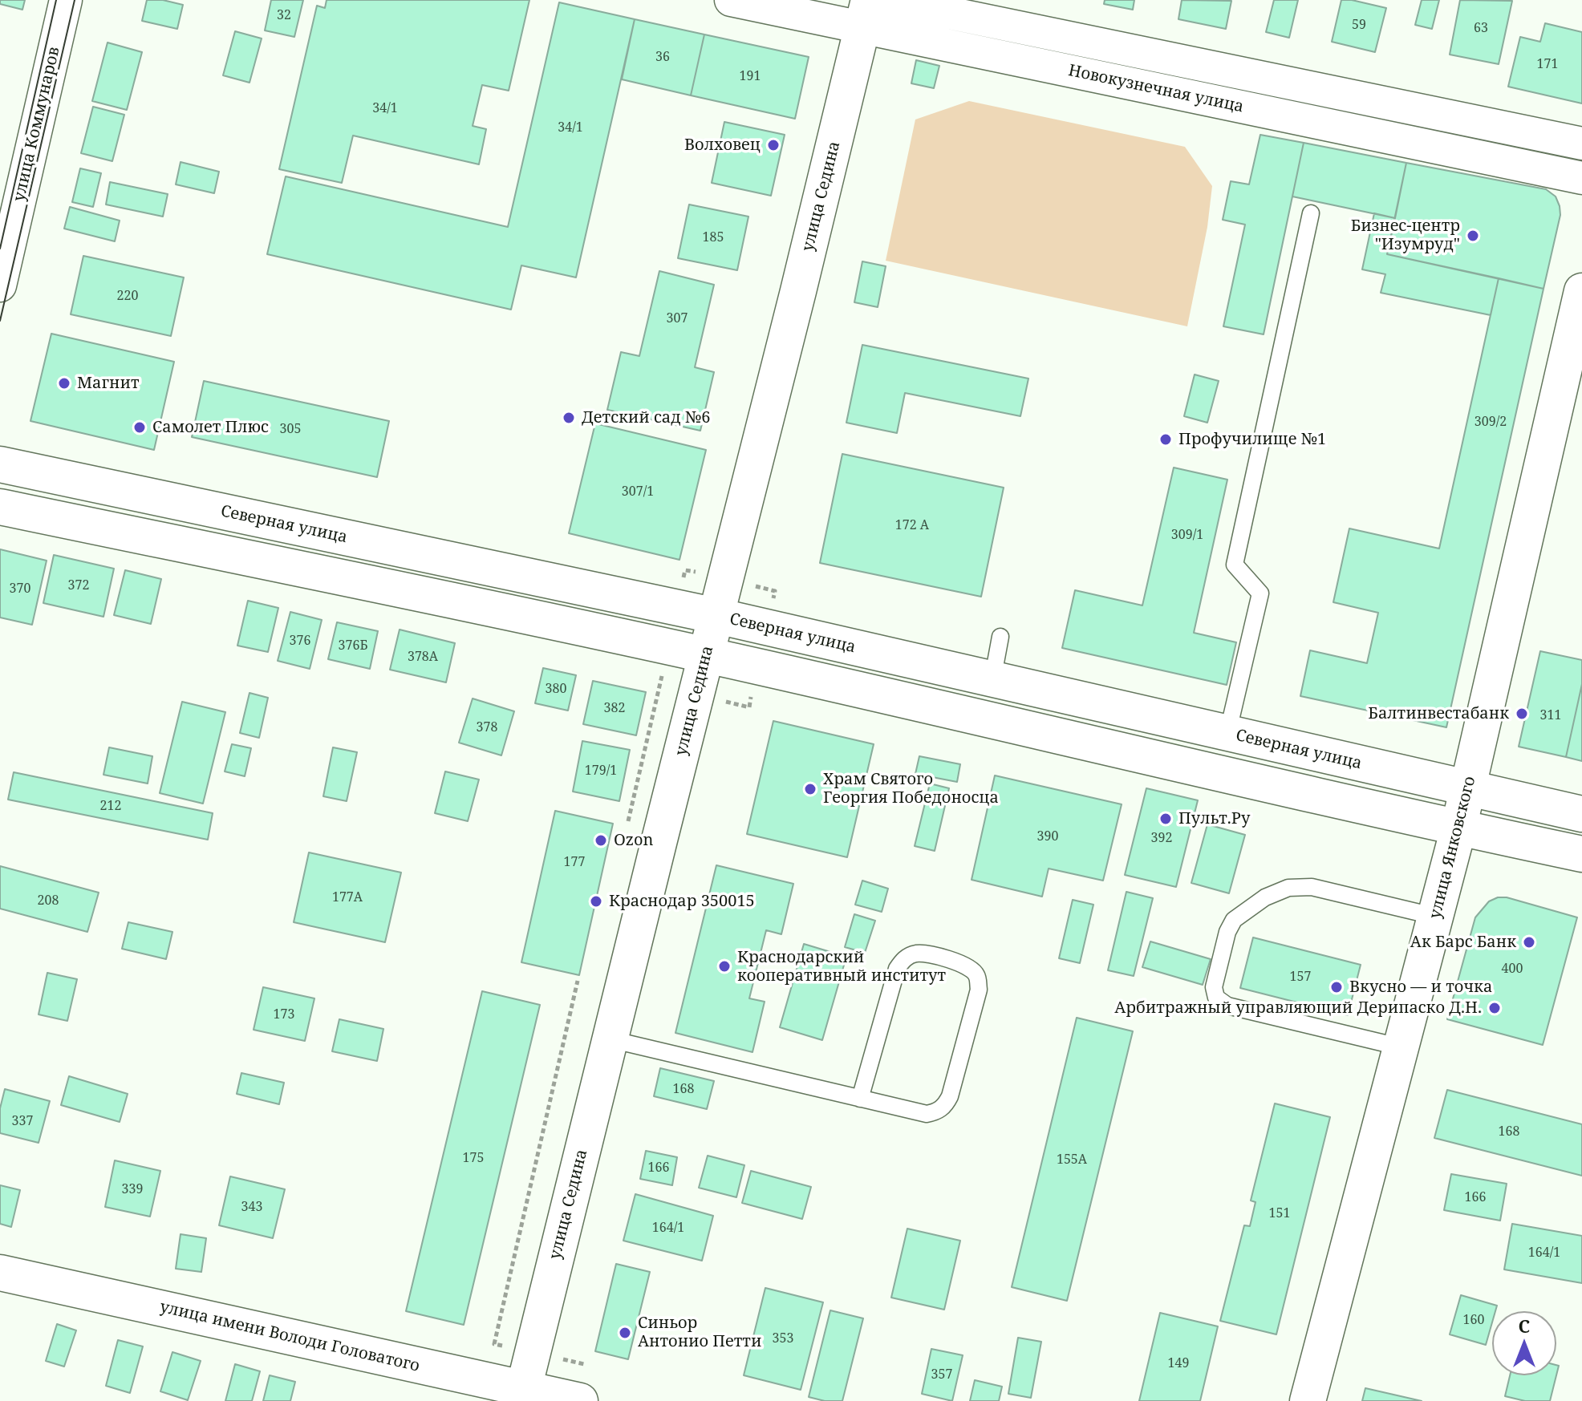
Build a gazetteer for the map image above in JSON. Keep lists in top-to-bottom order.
{
  "streets": {
    "main road": [
      "улица Седина",
      "Северная улица",
      "улица Янковского",
      "улица имени Володи Головатого"
    ],
    "street": ["Новокузнечная улица", "улица Коммунаров"]
  },
  "crossings": [
    ["Новокузнечная улица", "улица Седина"],
    ["улица Седина", "Северная улица"],
    ["улица Седина", "улица имени Володи Головатого"],
    ["Северная улица", "улица Янковского"]
  ],
  "places": [
    "Волховец",
    "Бизнес-центр \"Изумруд\"",
    "Магнит",
    "Детский сад №6",
    "Самолет Плюс",
    "Профучилище №1",
    "Балтинвестабанк",
    "Храм Святого Георгия Победоносца",
    "Пульт.Ру",
    "Ozon",
    "Краснодар 350015",
    "Ак Барс Банк",
    "Краснодарский кооперативный институт",
    "Вкусно — и точка",
    "Арбитражный управляющий Дерипаско Д.Н.",
    "Синьор Антонио Петти"
  ],
  "house_numbers": [
    "32",
    "59",
    "63",
    "36",
    "171",
    "191",
    "34/1",
    "34/1",
    "185",
    "220",
    "307",
    "309/2",
    "305",
    "307/1",
    "172 А",
    "309/1",
    "372",
    "370",
    "376",
    "376Б",
    "378А",
    "380",
    "382",
    "311",
    "378",
    "179/1",
    "212",
    "390",
    "392",
    "177",
    "177А",
    "208",
    "400",
    "157",
    "173",
    "168",
    "337",
    "168",
    "175",
    "155А",
    "166",
    "339",
    "166",
    "343",
    "151",
    "164/1",
    "164/1",
    "160",
    "353",
    "149",
    "357"
  ],
  "north": "top"
}
